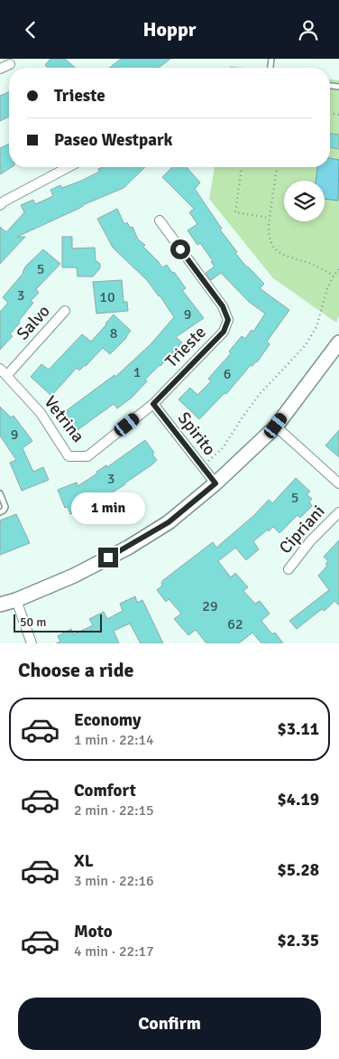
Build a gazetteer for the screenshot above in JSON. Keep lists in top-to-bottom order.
{
  "streets": {
    "street": [
      "Salvo",
      "Trieste",
      "Vetrina",
      "Spirito",
      "Cipriani"
    ]
  },
  "crossings": [
    ["Salvo", "Vetrina"],
    ["Trieste", "Vetrina"],
    ["Trieste", "Spirito"],
    ["Vetrina", "Spirito"]
  ],
  "house_numbers": [
    "5",
    "3",
    "10",
    "9",
    "8",
    "1",
    "6",
    "9",
    "3",
    "5",
    "29",
    "62"
  ],
  "scale_bar": "50 m",
  "page": {
    "header": "Hoppr",
    "banner": ["Trieste", "Paseo Westpark"],
    "bubble": "1 min",
    "scale": "50 m",
    "heading": "Choose a ride",
    "list": [
      {
        "name": "Economy",
        "note": "1 min · 22:14",
        "value": "$3.11"
      },
      {
        "name": "Comfort",
        "note": "2 min · 22:15",
        "value": "$4.19"
      },
      {
        "name": "XL",
        "note": "3 min · 22:16",
        "value": "$5.28"
      },
      {
        "name": "Moto",
        "note": "4 min · 22:17",
        "value": "$2.35"
      }
    ],
    "buttons": "Confirm"
  }
}
